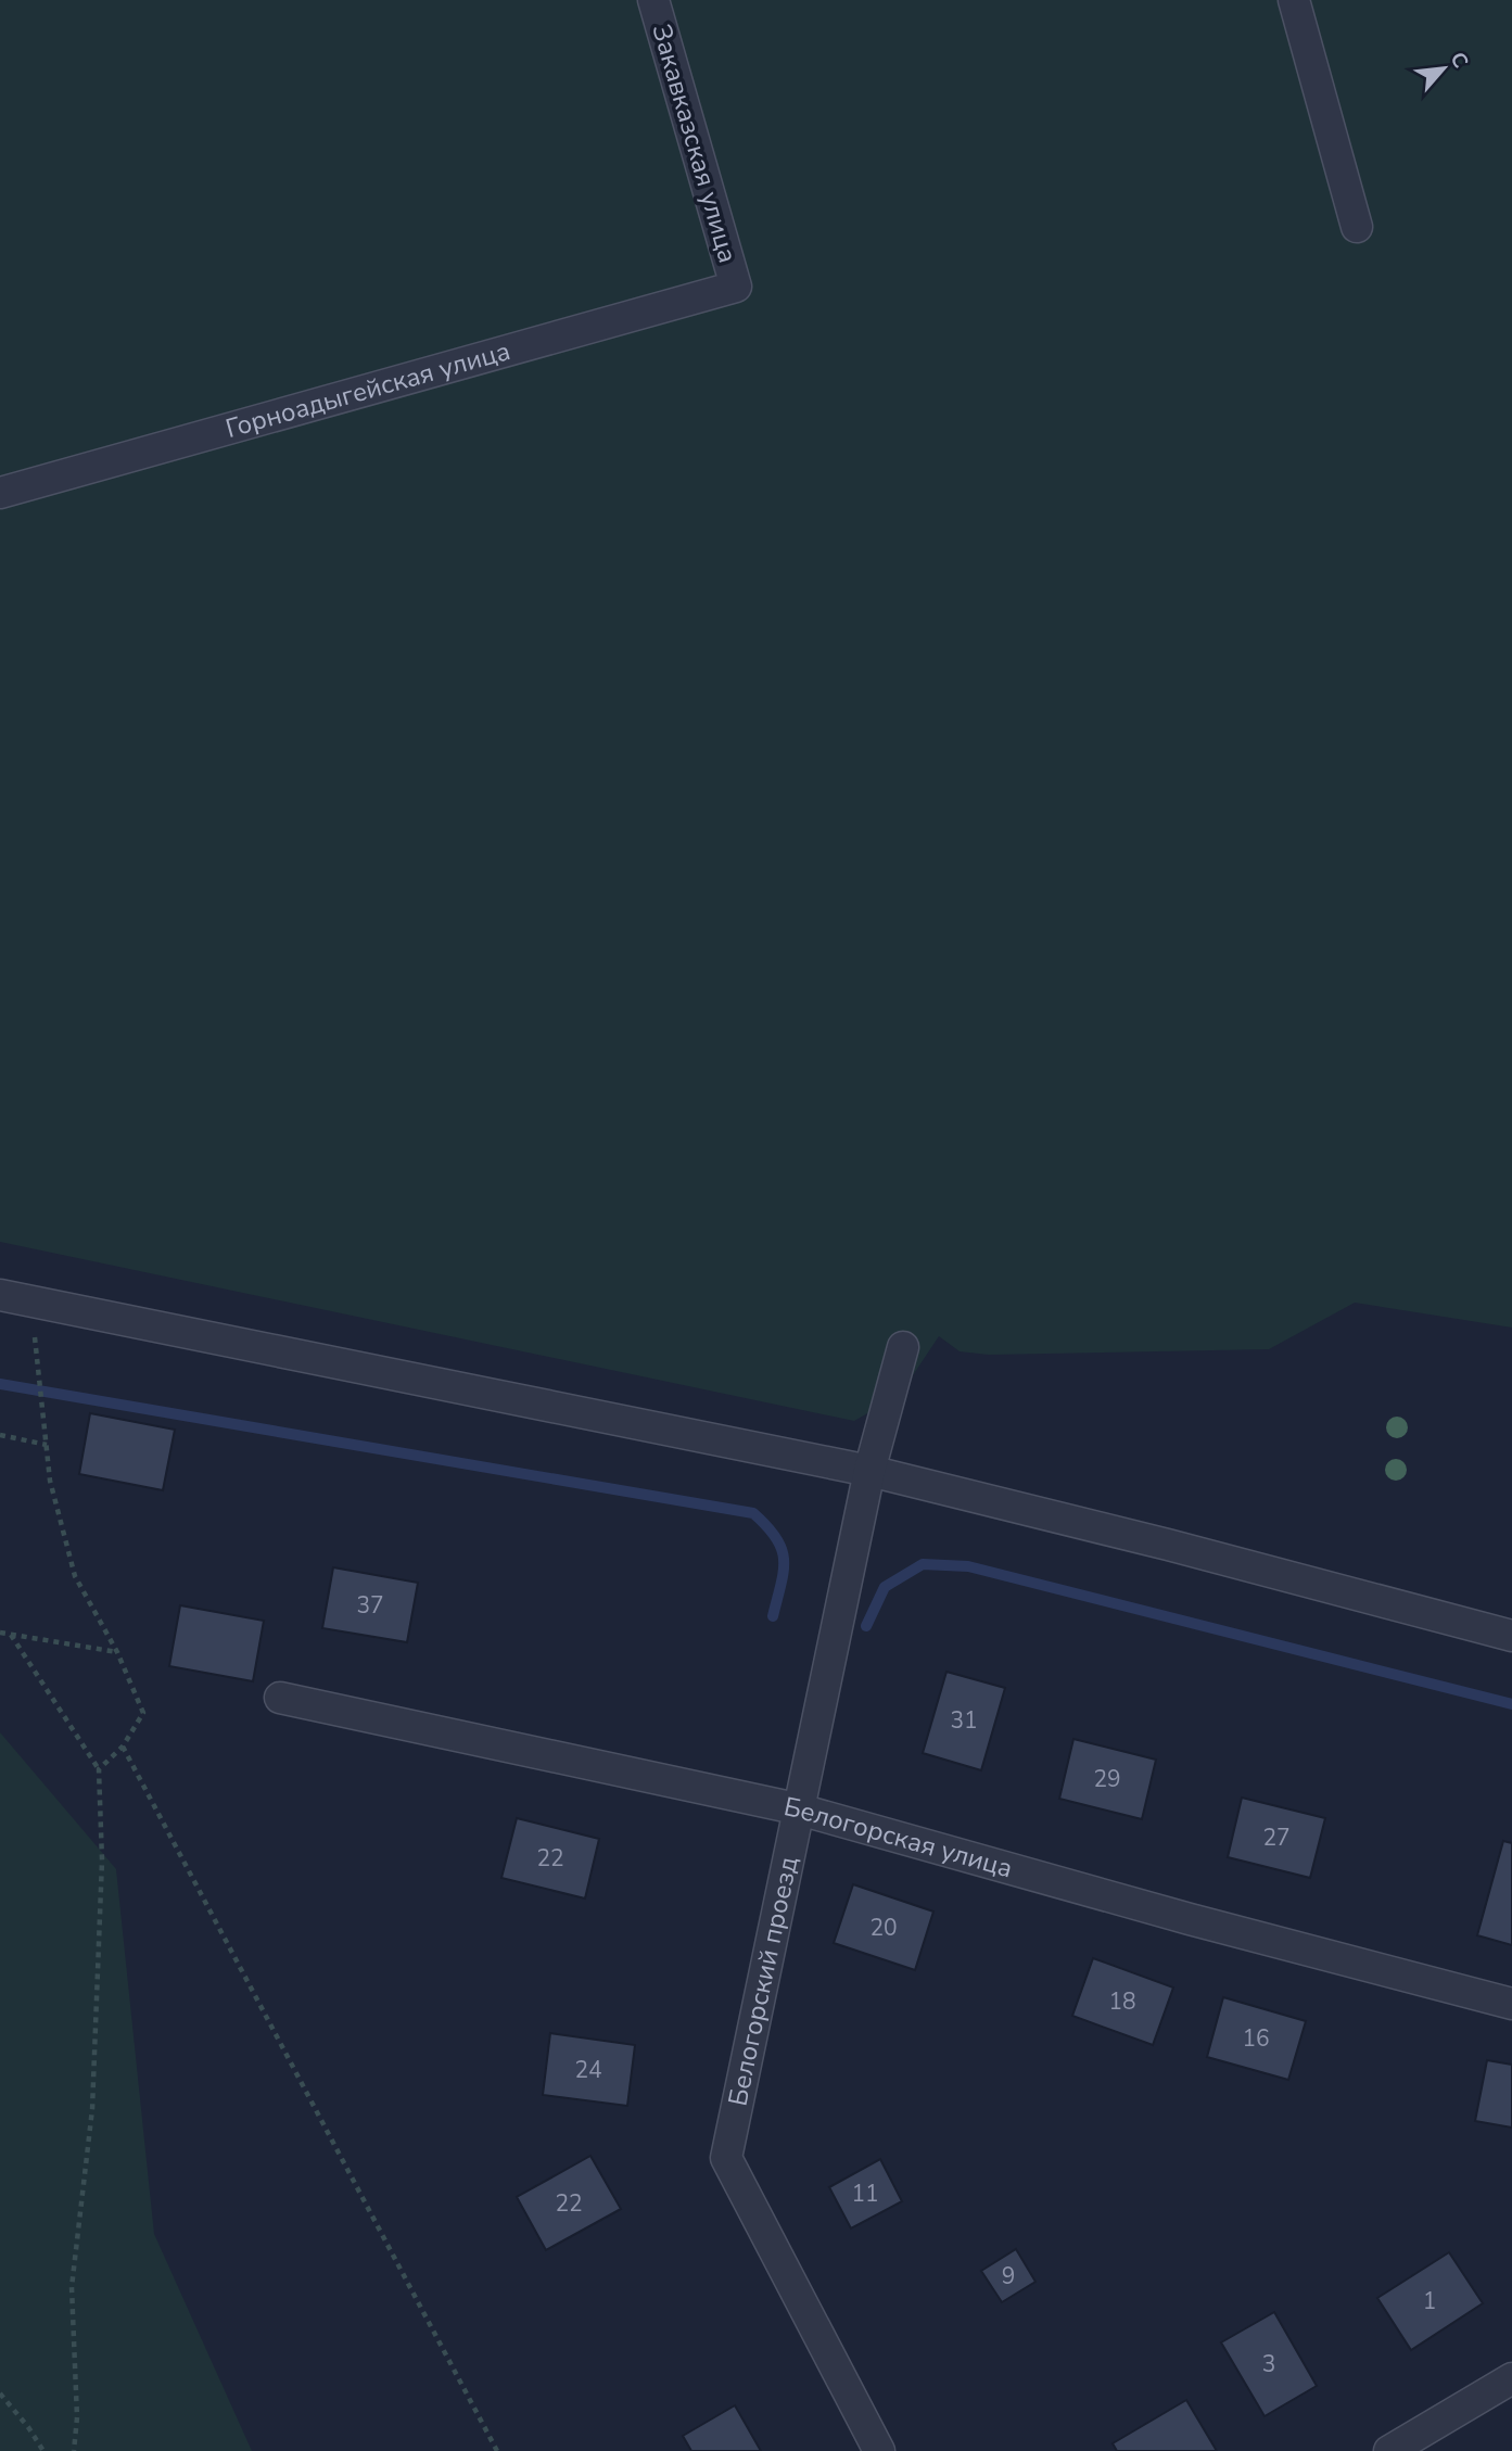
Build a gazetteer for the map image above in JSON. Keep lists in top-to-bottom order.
{
  "streets": {
    "street": [
      "Закавказская улица",
      "Горноадыгейская улица",
      "Белогорская улица",
      "Белогорский проезд"
    ]
  },
  "crossings": [
    ["Закавказская улица", "Горноадыгейская улица"],
    ["Белогорская улица", "Белогорский проезд"]
  ],
  "house_numbers": [
    "37",
    "31",
    "29",
    "27",
    "22",
    "20",
    "18",
    "16",
    "24",
    "11",
    "22",
    "9",
    "1",
    "3"
  ],
  "north": "top right"
}
